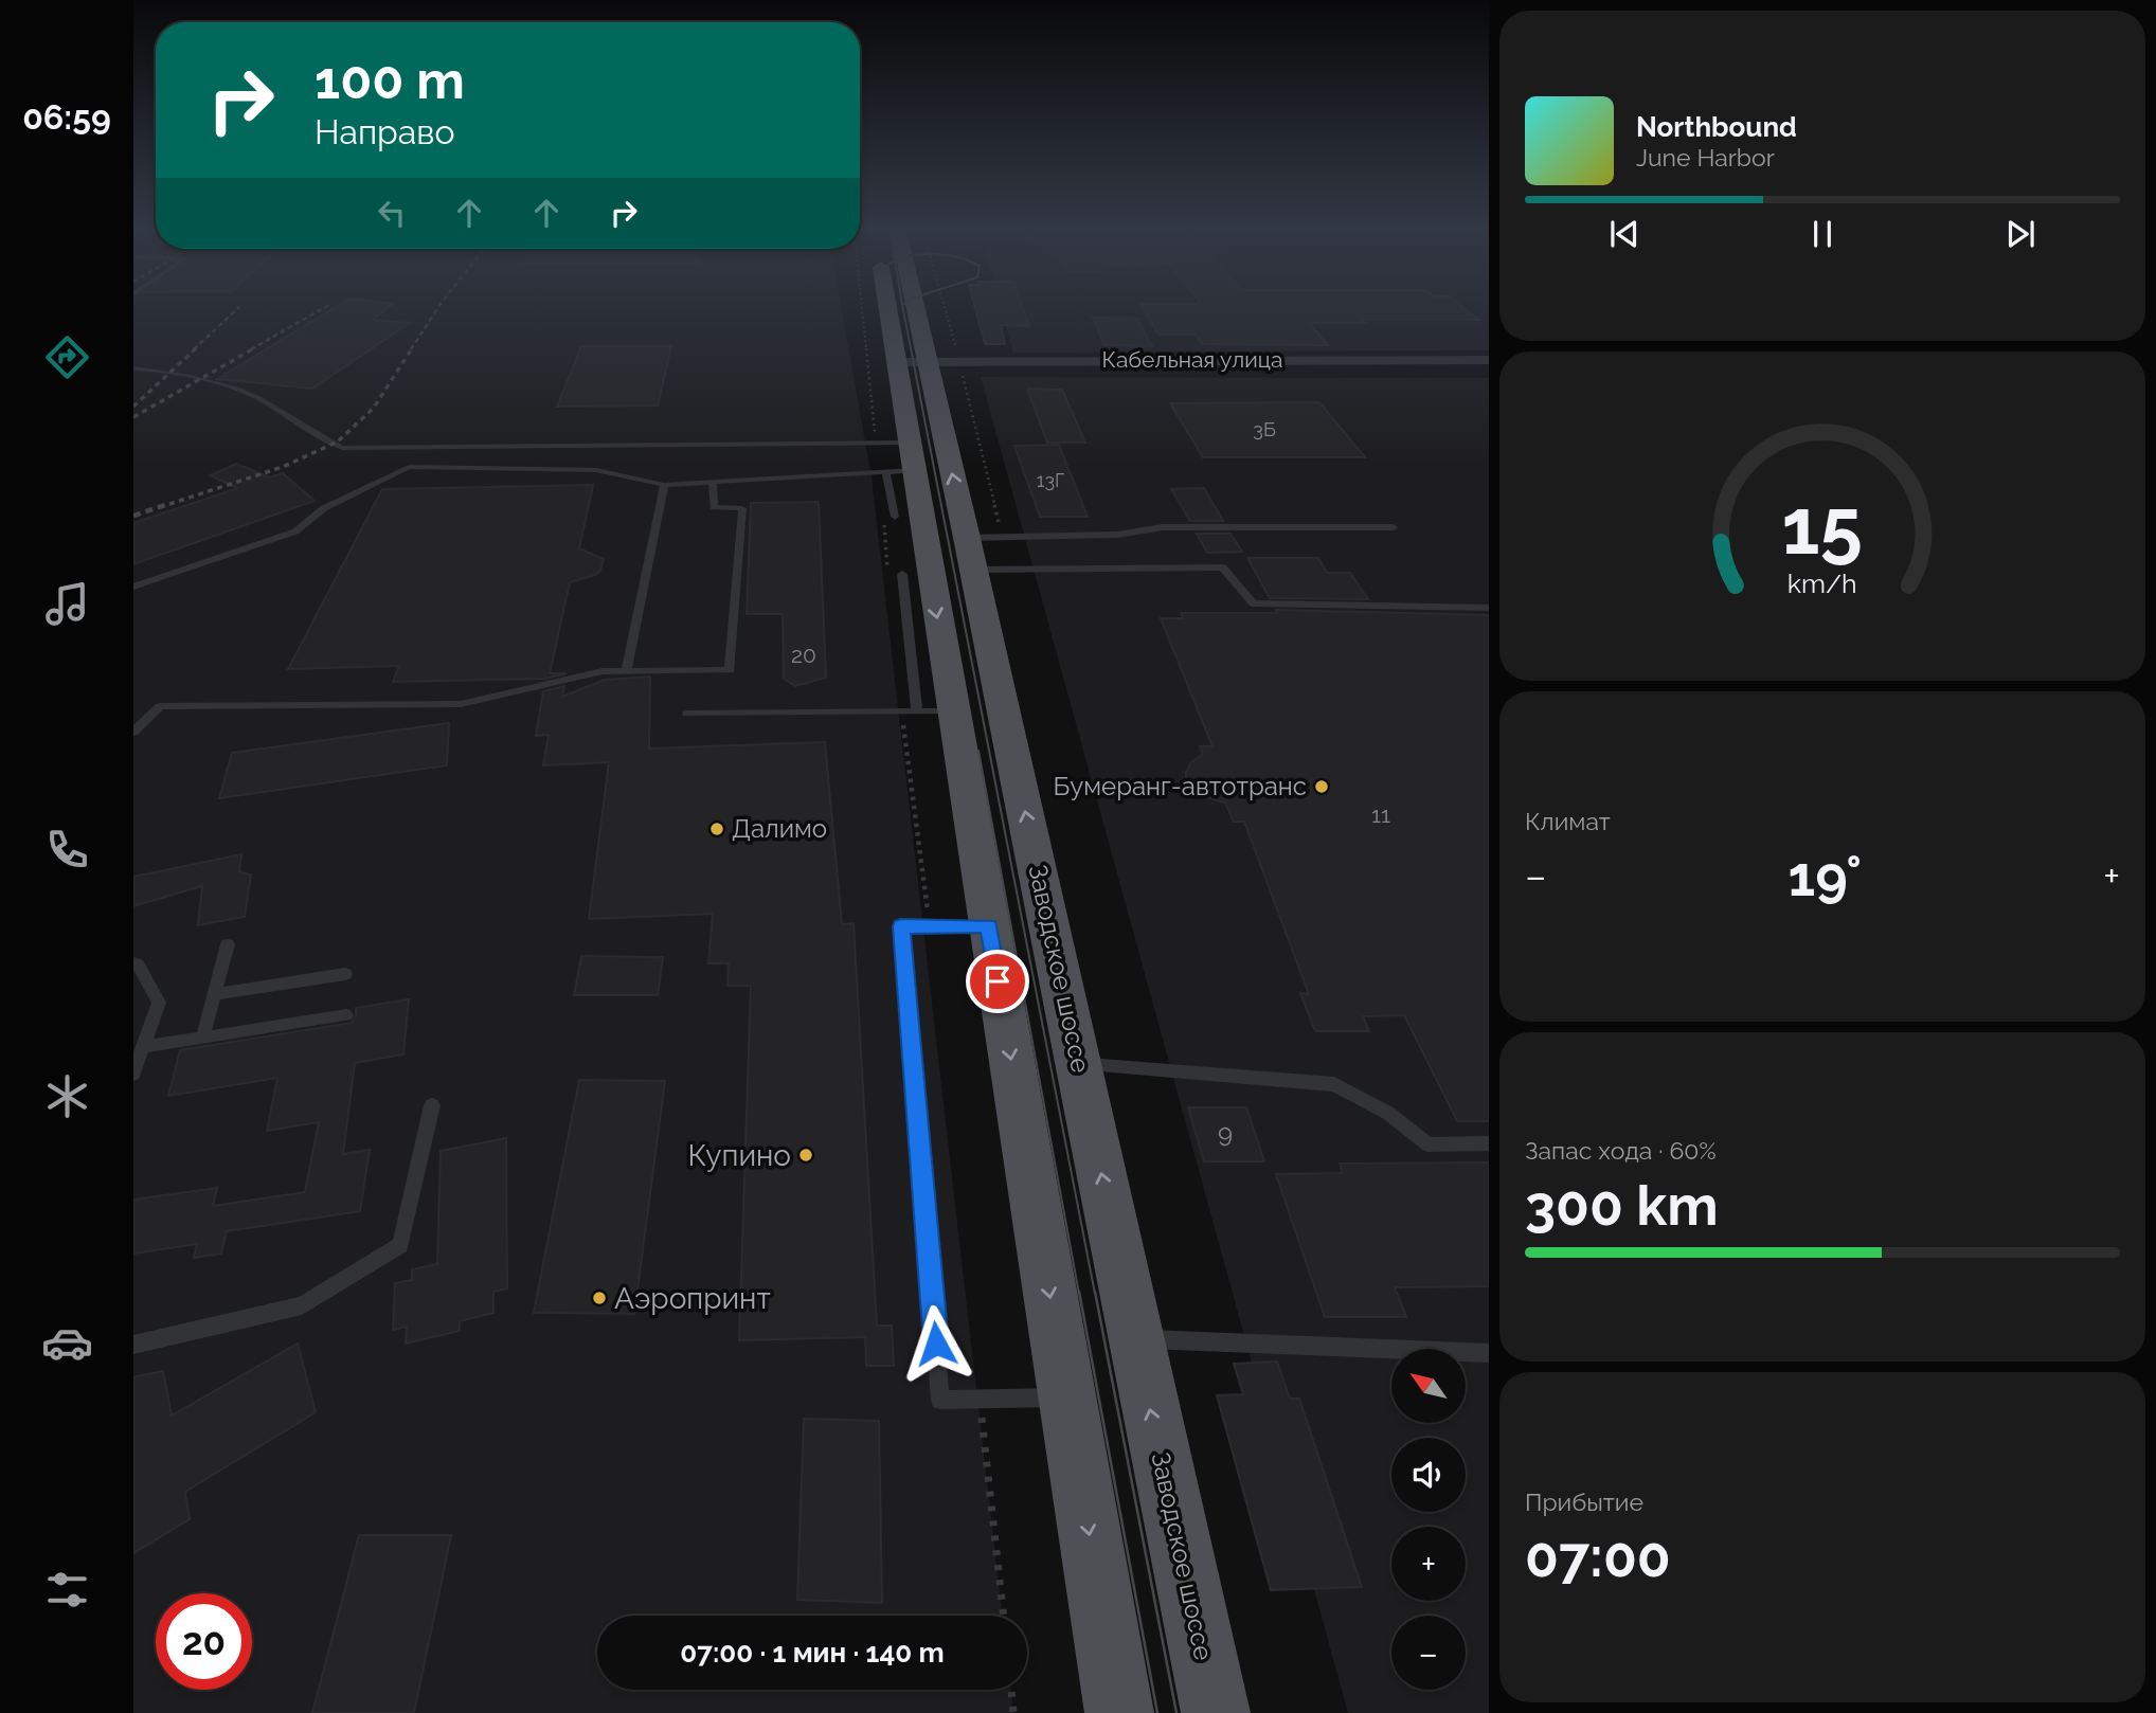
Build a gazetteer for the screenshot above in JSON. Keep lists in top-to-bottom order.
{
  "streets": {
    "main road": ["Заводское шоссе"],
    "street": ["Кабельная улица"]
  },
  "crossings": [
    ["Кабельная улица", "Заводское шоссе"]
  ],
  "places": [
    "Бумеранг-автотранс",
    "Далимо",
    "Купино",
    "Аэропринт"
  ],
  "house_numbers": [
    "3Б",
    "13Г",
    "20",
    "11",
    "9"
  ],
  "north": "top left",
  "page": {
    "tabs": "06:59",
    "turn": ["100 m", "Направо"],
    "song": ["Northbound", "June Harbor"],
    "tile": [
      "Климат",
      ["Запас хода · 60%", "300 km"],
      ["Прибытие", "07:00"]
    ],
    "heat": ["−", "19°", "+"],
    "map_buttons": ["+", "−"],
    "limit": "20",
    "trip": "07:00 · 1 мин · 140 m",
    "gauge": ["15", "km/h"]
  }
}
